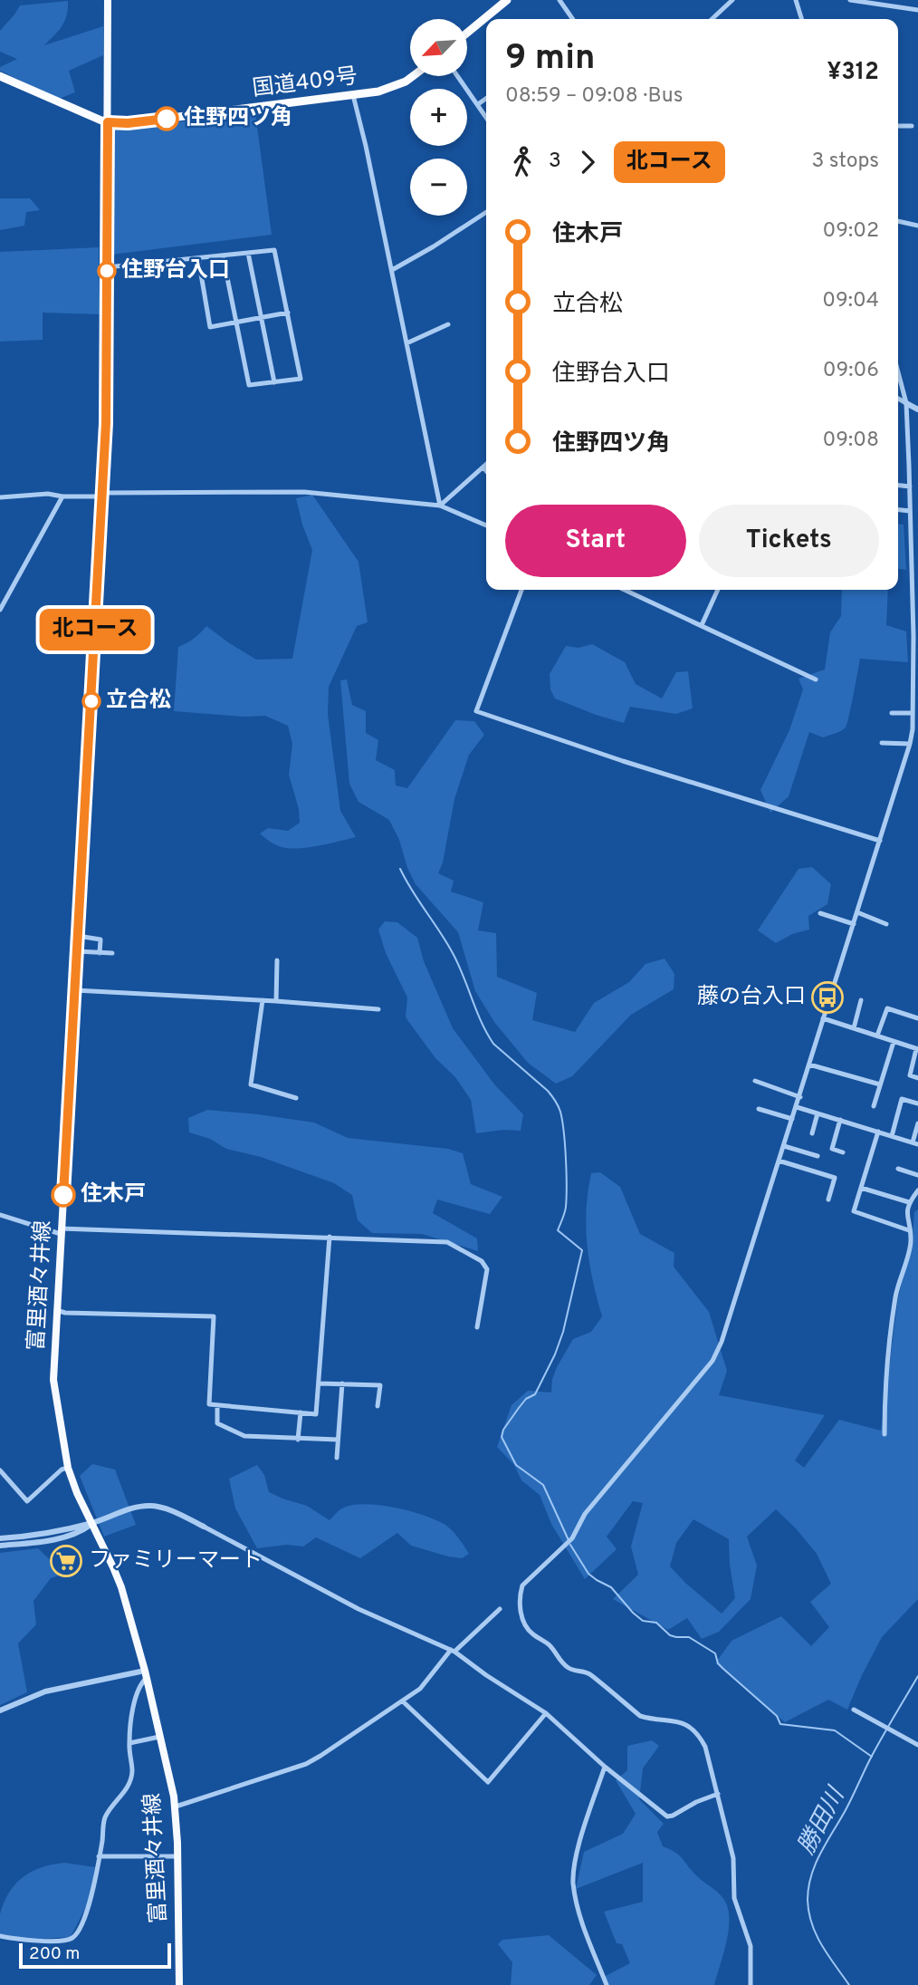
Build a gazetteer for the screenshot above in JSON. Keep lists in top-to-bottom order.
{
  "streets": {
    "highway": ["国道409号"],
    "main road": ["富里酒々井線"]
  },
  "crossings": [
    ["国道409号", "富里酒々井線"]
  ],
  "water": ["勝田川"],
  "places": {
    "other": [
      "住野四ツ角",
      "住野台入口",
      "立合松",
      "住木戸"
    ],
    "bus stop": ["藤の台入口"],
    "supermarket": ["ファミリーマート"]
  },
  "lines": ["bus line 北コース"],
  "scale_bar": "200 m",
  "north": "bottom left",
  "page": {
    "on_map": "北コース",
    "map_buttons": ["+", "−"],
    "heading": ["9 min", "08:59 – 09:08 · Bus", "¥312"],
    "legs": ["3", "北コース", "3 stops"],
    "list": [
      {
        "name": "住木戸",
        "value": "09:02"
      },
      {
        "name": "立合松",
        "value": "09:04"
      },
      {
        "name": "住野台入口",
        "value": "09:06"
      },
      {
        "name": "住野四ツ角",
        "value": "09:08"
      }
    ],
    "buttons": ["Start", "Tickets"],
    "scale": "200 m"
  }
}
